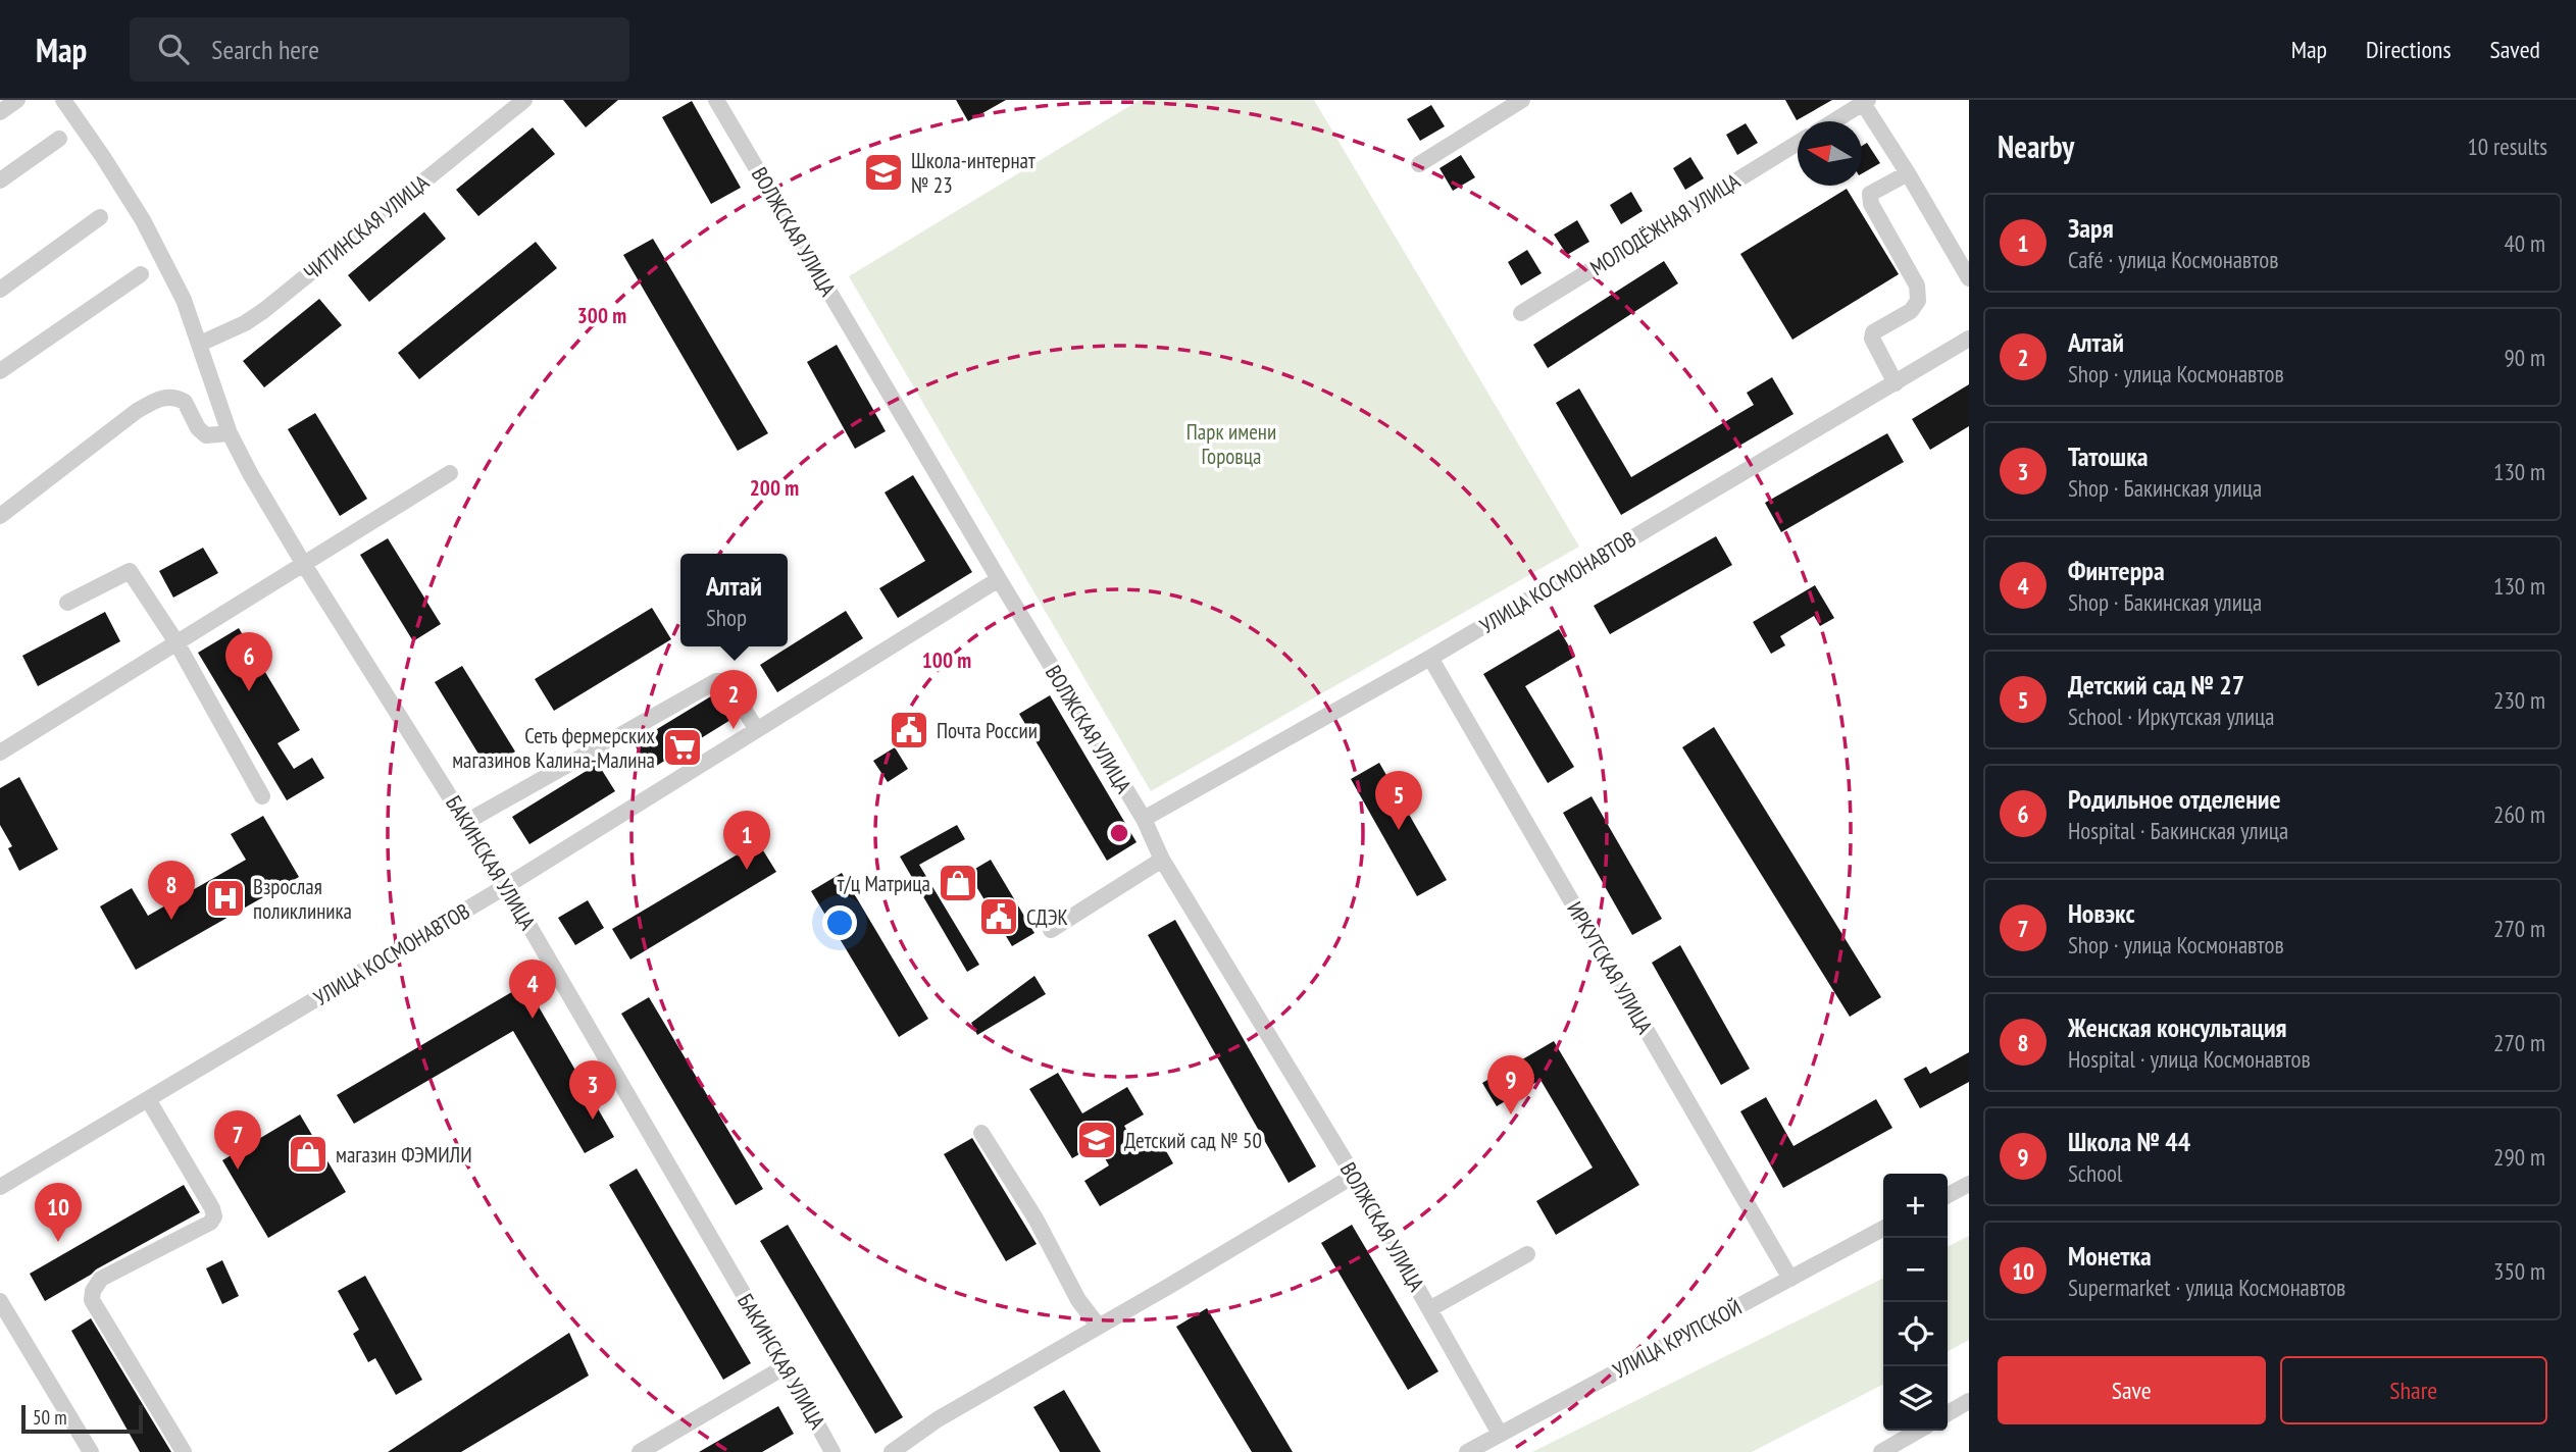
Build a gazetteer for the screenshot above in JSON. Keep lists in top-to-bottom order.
{
  "streets": {
    "street": [
      "МОЛОДЁЖНАЯ УЛИЦА",
      "ЧИТИНСКАЯ УЛИЦА",
      "ВОЛЖСКАЯ УЛИЦА",
      "УЛИЦА КОСМОНАВТОВ",
      "БАКИНСКАЯ УЛИЦА",
      "ИРКУТСКАЯ УЛИЦА",
      "УЛИЦА КРУПСКОЙ"
    ]
  },
  "crossings": [
    ["ЧИТИНСКАЯ УЛИЦА", "БАКИНСКАЯ УЛИЦА"],
    ["ВОЛЖСКАЯ УЛИЦА", "УЛИЦА КОСМОНАВТОВ"],
    ["ВОЛЖСКАЯ УЛИЦА", "УЛИЦА КРУПСКОЙ"],
    ["УЛИЦА КОСМОНАВТОВ", "БАКИНСКАЯ УЛИЦА"],
    ["УЛИЦА КОСМОНАВТОВ", "ИРКУТСКАЯ УЛИЦА"],
    ["ИРКУТСКАЯ УЛИЦА", "УЛИЦА КРУПСКОЙ"]
  ],
  "parks": ["Парк имени Горовца"],
  "places": {
    "school or university": ["Школа-интернат № 23", "Детский сад № 50"],
    "public building": ["Почта России", "СДЭК"],
    "supermarket": ["Сеть фермерских магазинов Калина-Малина"],
    "shop": ["т/ц Матрица", "магазин ФЭМИЛИ"],
    "hospital": ["Взрослая поликлиника"]
  },
  "scale_bar": "50 m",
  "north": "left",
  "page": {
    "header": "Map",
    "search": "Search here",
    "nav": ["Map", "Directions", "Saved"],
    "heading": ["Nearby", "10 results"],
    "list": [
      {
        "mark": "1",
        "name": "Заря",
        "note": "Café · улица Космонавтов",
        "value": "40 m"
      },
      {
        "mark": "2",
        "name": "Алтай",
        "note": "Shop · улица Космонавтов",
        "value": "90 m"
      },
      {
        "mark": "3",
        "name": "Татошка",
        "note": "Shop · Бакинская улица",
        "value": "130 m"
      },
      {
        "mark": "4",
        "name": "Финтерра",
        "note": "Shop · Бакинская улица",
        "value": "130 m"
      },
      {
        "mark": "5",
        "name": "Детский сад № 27",
        "note": "School · Иркутская улица",
        "value": "230 m"
      },
      {
        "mark": "6",
        "name": "Родильное отделение",
        "note": "Hospital · Бакинская улица",
        "value": "260 m"
      },
      {
        "mark": "7",
        "name": "Новэкс",
        "note": "Shop · улица Космонавтов",
        "value": "270 m"
      },
      {
        "mark": "8",
        "name": "Женская консультация",
        "note": "Hospital · улица Космонавтов",
        "value": "270 m"
      },
      {
        "mark": "9",
        "name": "Школа № 44",
        "note": "School",
        "value": "290 m"
      },
      {
        "mark": "10",
        "name": "Монетка",
        "note": "Supermarket · улица Космонавтов",
        "value": "350 m"
      }
    ],
    "popup": ["Алтай", "Shop"],
    "pins": [
      "6",
      "2",
      "5",
      "1",
      "8",
      "4",
      "9",
      "3",
      "7",
      "10"
    ],
    "map_buttons": ["+", "−"],
    "buttons": ["Save", "Share"],
    "scale": "50 m"
  },
  "rings": ["300 m", "200 m", "100 m"]
}
